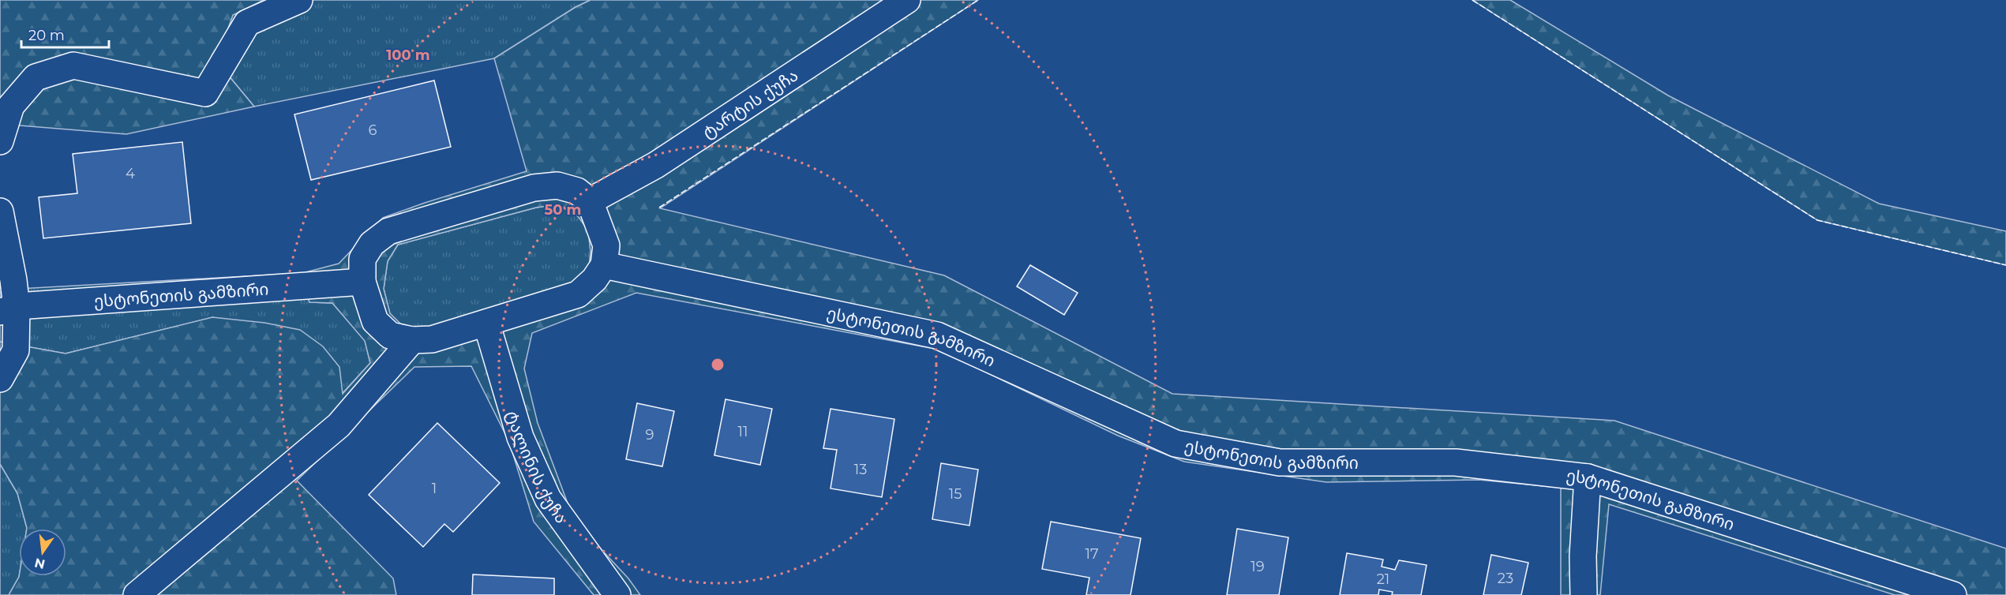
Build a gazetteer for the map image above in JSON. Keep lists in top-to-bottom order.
{
  "streets": {
    "street": ["ტარტის ქუჩა", "ესტონეთის გამზირი", "ტალინის ქუჩა"]
  },
  "house_numbers": [
    "6",
    "4",
    "11",
    "9",
    "13",
    "1",
    "15",
    "17",
    "19",
    "23",
    "21"
  ],
  "scale_bar": "20 m",
  "north": "bottom",
  "rings": ["100 m", "50 m"]
}
